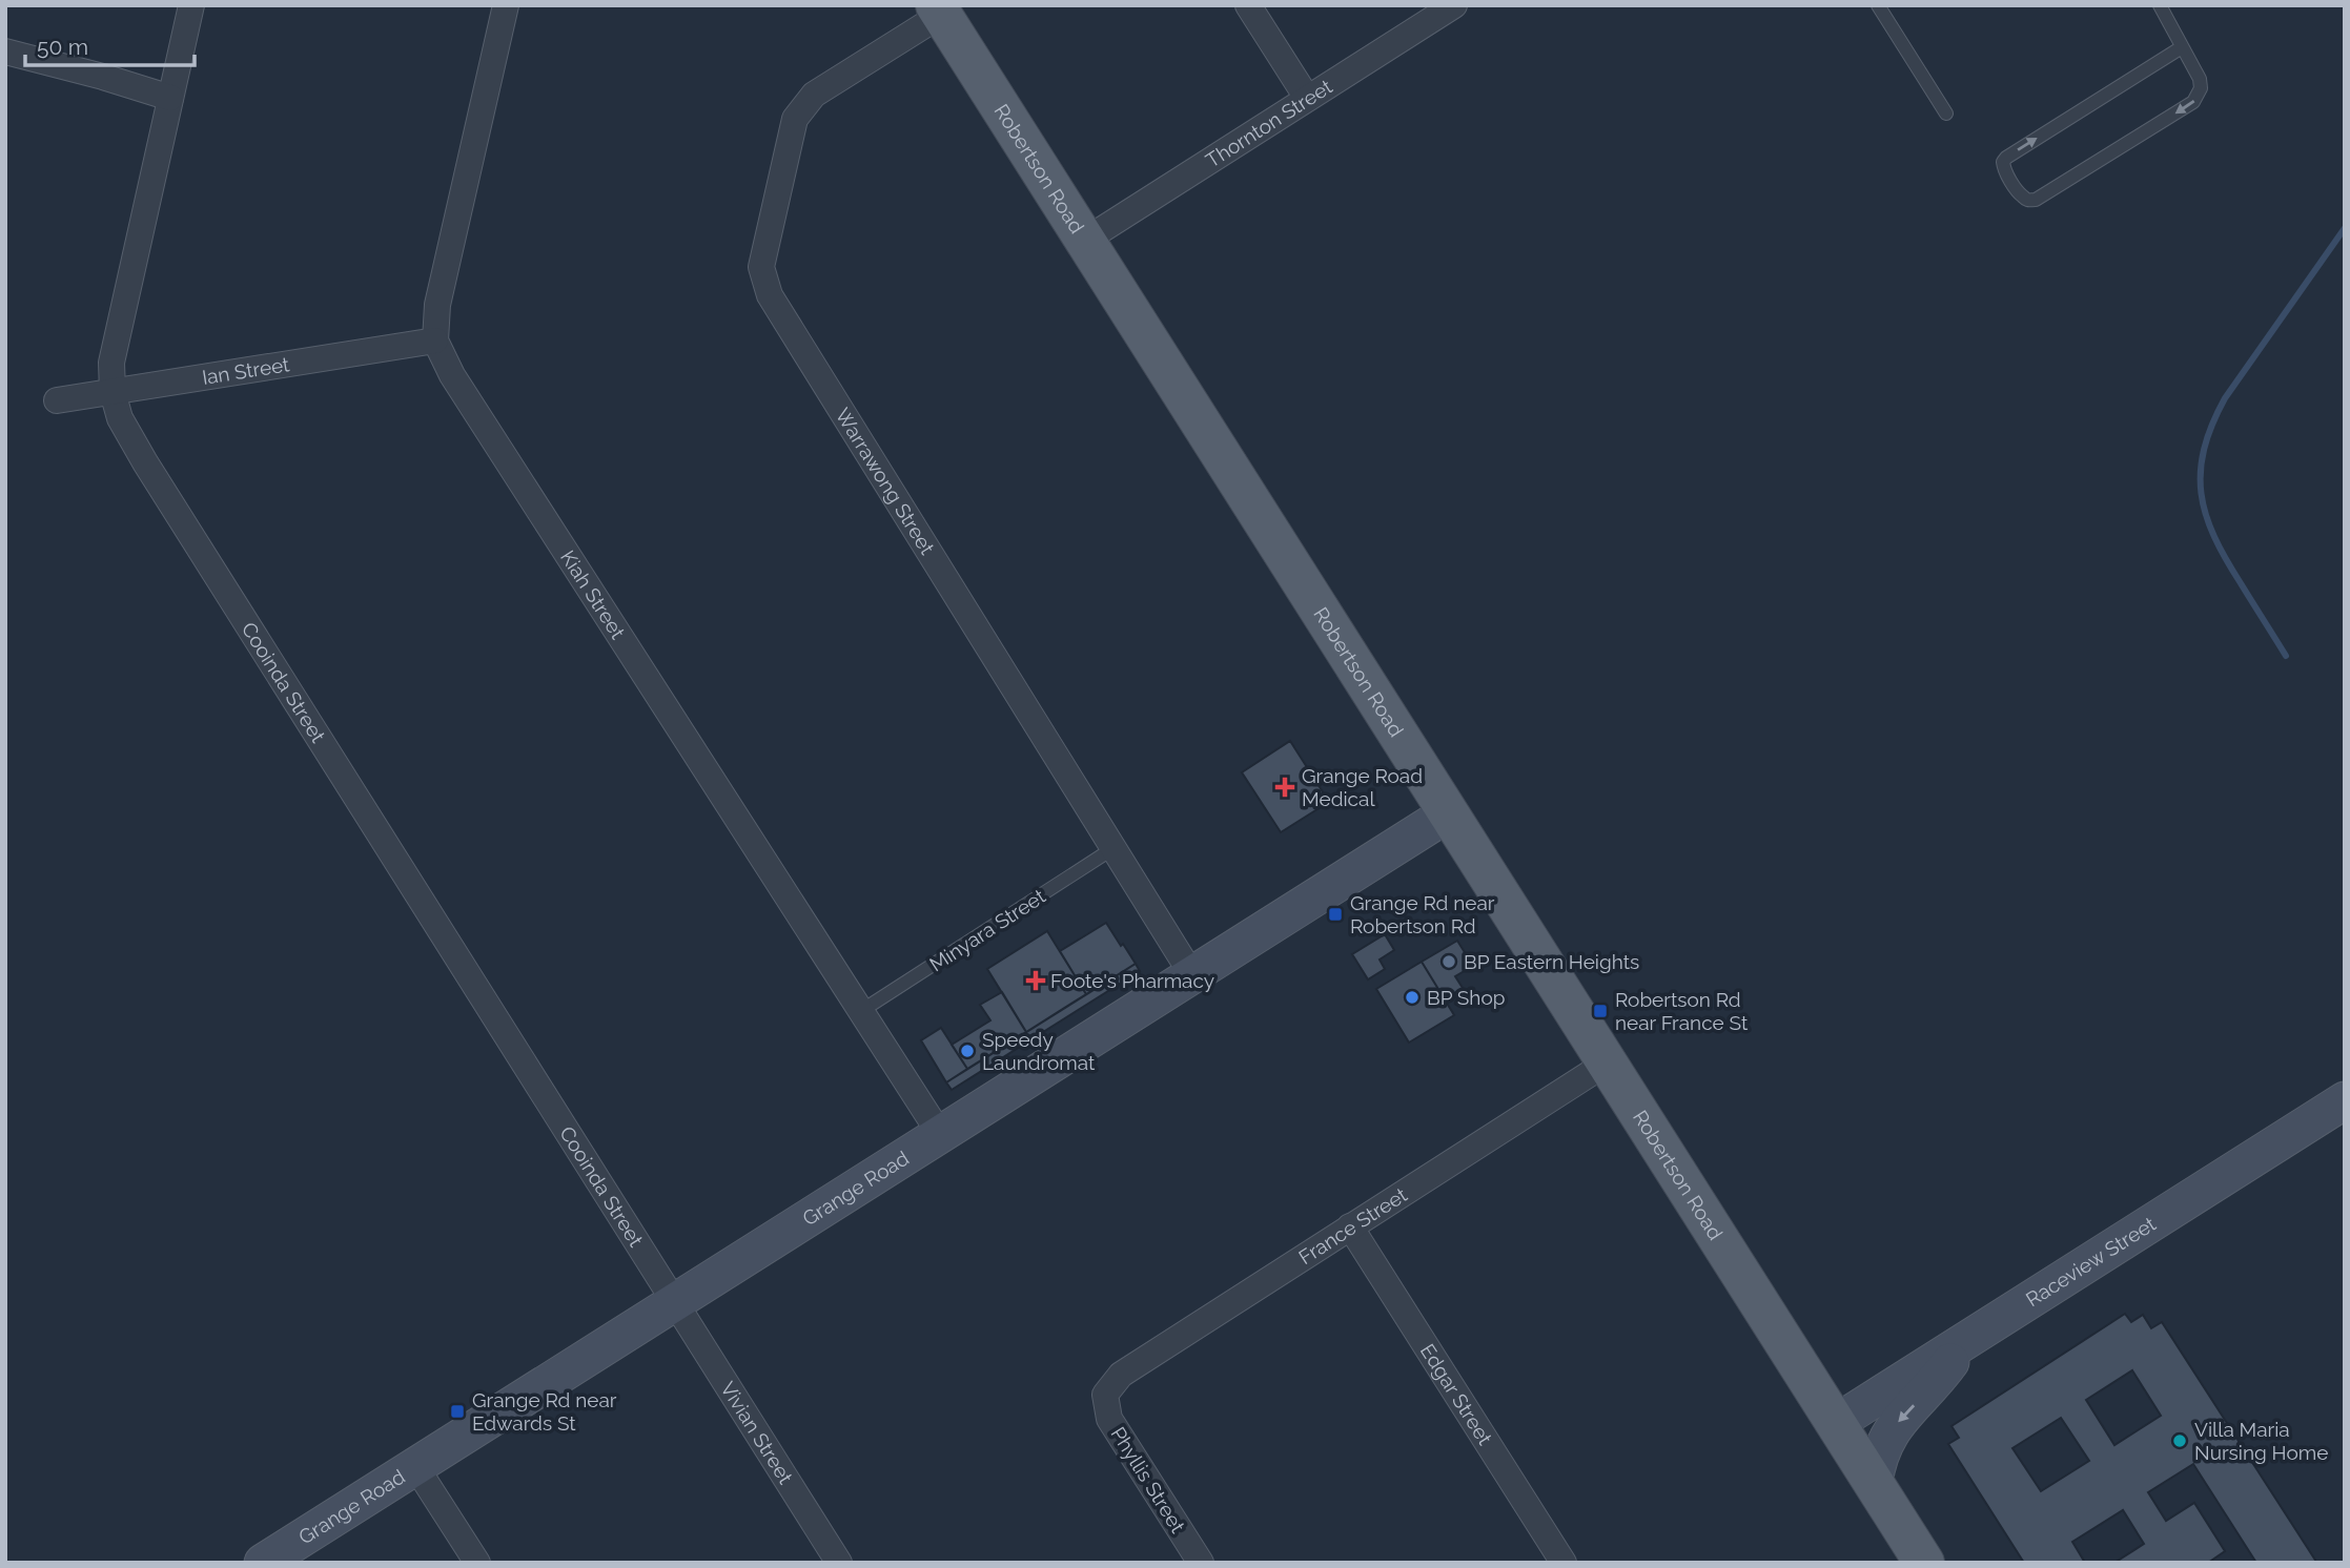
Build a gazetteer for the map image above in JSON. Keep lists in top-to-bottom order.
{
  "streets": {
    "main road": ["Robertson Road", "Grange Road", "Raceview Street"],
    "street": [
      "Thornton Street",
      "Ian Street",
      "Warrawong Street",
      "Kiah Street",
      "Cooinda Street",
      "France Street",
      "Edgar Street",
      "Vivian Street",
      "Phyllis Street"
    ],
    "lane": ["Minyara Street"]
  },
  "crossings": [
    ["Thornton Street", "Robertson Road"],
    ["Robertson Road", "Warrawong Street"],
    ["Robertson Road", "Grange Road"],
    ["Robertson Road", "France Street"],
    ["Robertson Road", "Raceview Street"],
    ["Ian Street", "Kiah Street"],
    ["Ian Street", "Cooinda Street"],
    ["Warrawong Street", "Minyara Street"],
    ["Warrawong Street", "Grange Road"],
    ["Kiah Street", "Minyara Street"],
    ["Kiah Street", "Grange Road"],
    ["Cooinda Street", "Grange Road"],
    ["Cooinda Street", "Vivian Street"],
    ["Grange Road", "Vivian Street"],
    ["France Street", "Edgar Street"],
    ["France Street", "Phyllis Street"]
  ],
  "places": {
    "health": ["Grange Road Medical", "Foote's Pharmacy"],
    "transit": ["Grange Rd near Robertson Rd", "Robertson Rd near France St", "Grange Rd near Edwards St"],
    "other": [
      "BP Eastern Heights",
      "BP Shop",
      "Speedy Laundromat",
      "Villa Maria Nursing Home"
    ]
  },
  "scale_bar": "50 m"
}
